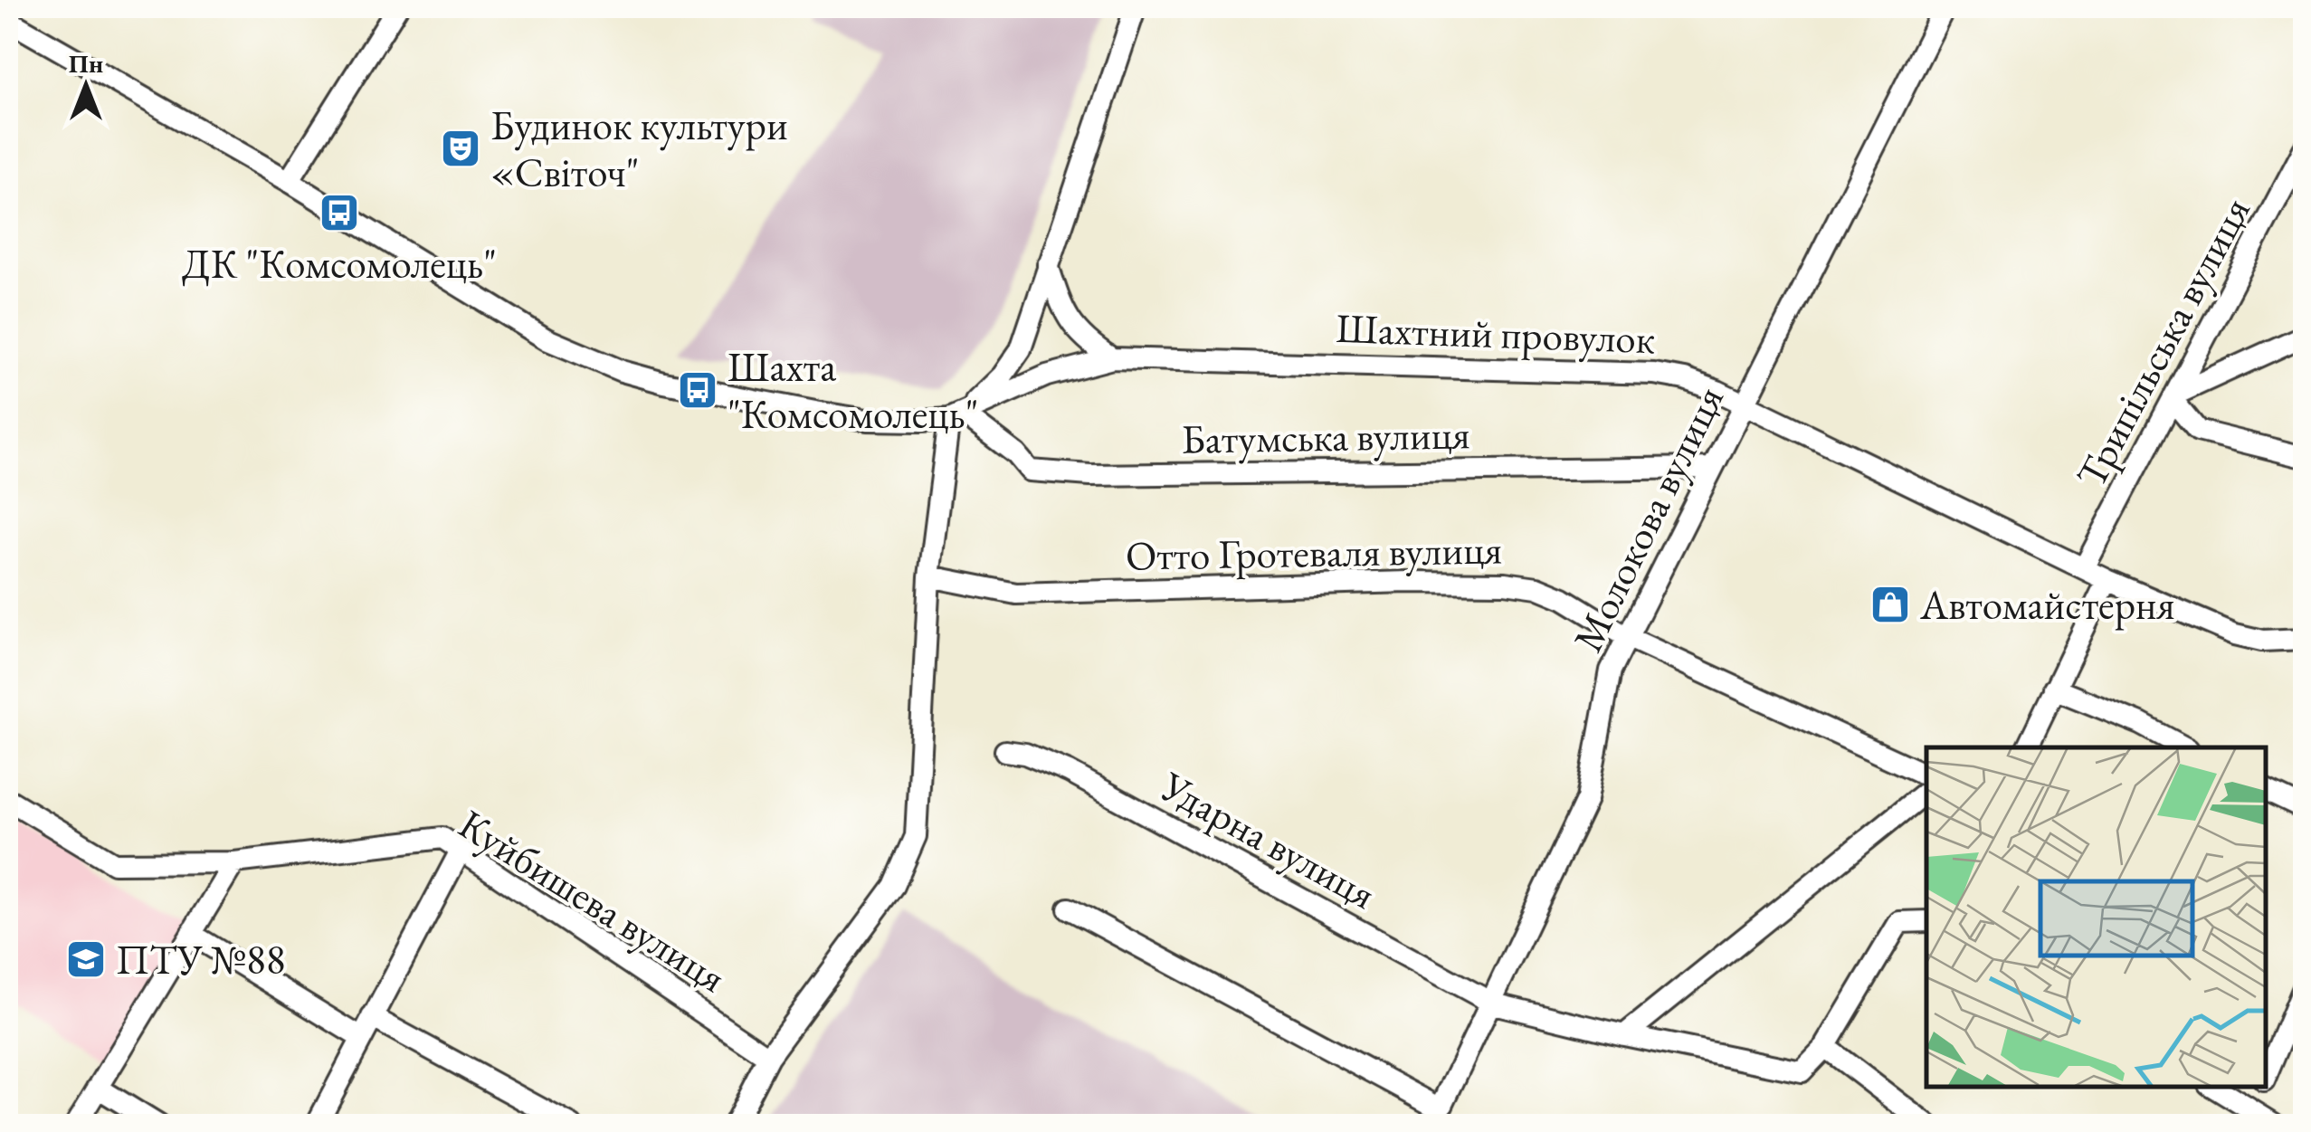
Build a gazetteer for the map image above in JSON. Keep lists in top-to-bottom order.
{
  "streets": {
    "street": [
      "Шахтний провулок",
      "Трипільська вулиця",
      "Батумська вулиця",
      "Молокова вулиця",
      "Отто Гротеваля вулиця",
      "Ударна вулиця",
      "Куйбишева вулиця"
    ]
  },
  "crossings": [
    ["Шахтний провулок", "Трипільська вулиця"],
    ["Шахтний провулок", "Батумська вулиця"],
    ["Шахтний провулок", "Молокова вулиця"],
    ["Батумська вулиця", "Молокова вулиця"],
    ["Молокова вулиця", "Отто Гротеваля вулиця"],
    ["Молокова вулиця", "Ударна вулиця"]
  ],
  "places": {
    "theatre": ["Будинок культури «Світоч\""],
    "bus stop": ["ДК \"Комсомолець\"", "Шахта \"Комсомолець\""],
    "shop": ["Автомайстерня"],
    "school or university": ["ПТУ №88"]
  },
  "north": "top"
}
